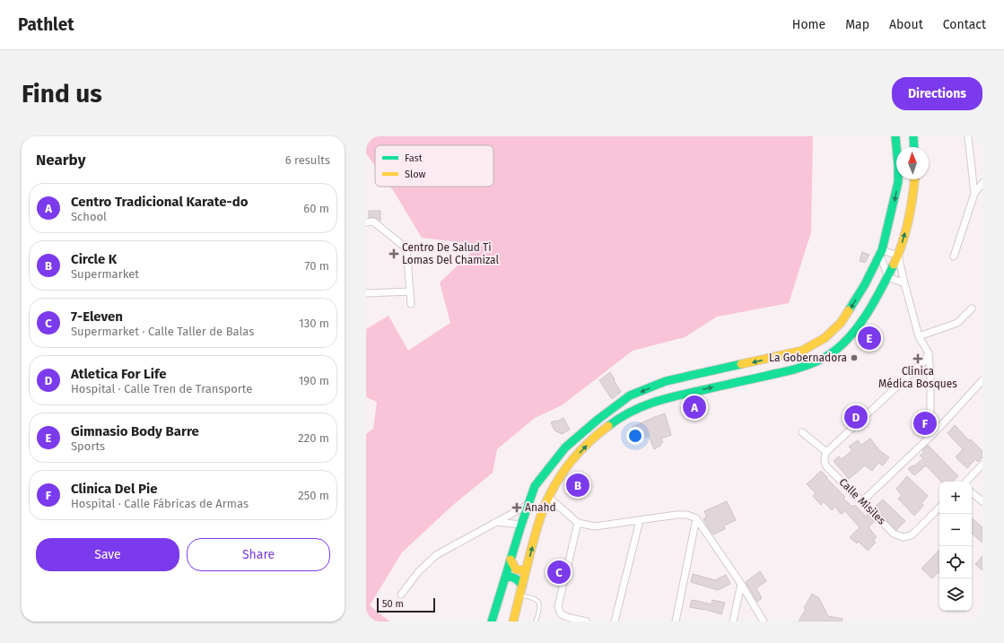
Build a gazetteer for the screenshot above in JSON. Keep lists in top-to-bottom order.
{
  "streets": {
    "street": ["Calle Misiles"]
  },
  "places": {
    "health": ["Centro De Salud Ti Lomas Del Chamizal", "Clinica Médica Bosques", "Anahd"],
    "other": ["La Gobernadora"]
  },
  "legend": ["Fast", "Slow"],
  "scale_bar": "50 m",
  "north": "top",
  "page": {
    "header": "Pathlet",
    "nav": [
      "Home",
      "Map",
      "About",
      "Contact"
    ],
    "buttons": [
      "Directions",
      ["Save", "Share"]
    ],
    "title": "Find us",
    "heading": ["Nearby", "6 results"],
    "list": [
      {
        "mark": "A",
        "name": "Centro Tradicional Karate-do",
        "note": "School",
        "value": "60 m"
      },
      {
        "mark": "B",
        "name": "Circle K",
        "note": "Supermarket",
        "value": "70 m"
      },
      {
        "mark": "C",
        "name": "7-Eleven",
        "note": "Supermarket · Calle Taller de Balas",
        "value": "130 m"
      },
      {
        "mark": "D",
        "name": "Atletica For Life",
        "note": "Hospital · Calle Tren de Transporte",
        "value": "190 m"
      },
      {
        "mark": "E",
        "name": "Gimnasio Body Barre",
        "note": "Sports",
        "value": "220 m"
      },
      {
        "mark": "F",
        "name": "Clinica Del Pie",
        "note": "Hospital · Calle Fábricas de Armas",
        "value": "250 m"
      }
    ],
    "pins": [
      "E",
      "A",
      "D",
      "F",
      "B",
      "C"
    ],
    "map_buttons": ["+", "−"],
    "scale": "50 m"
  }
}
